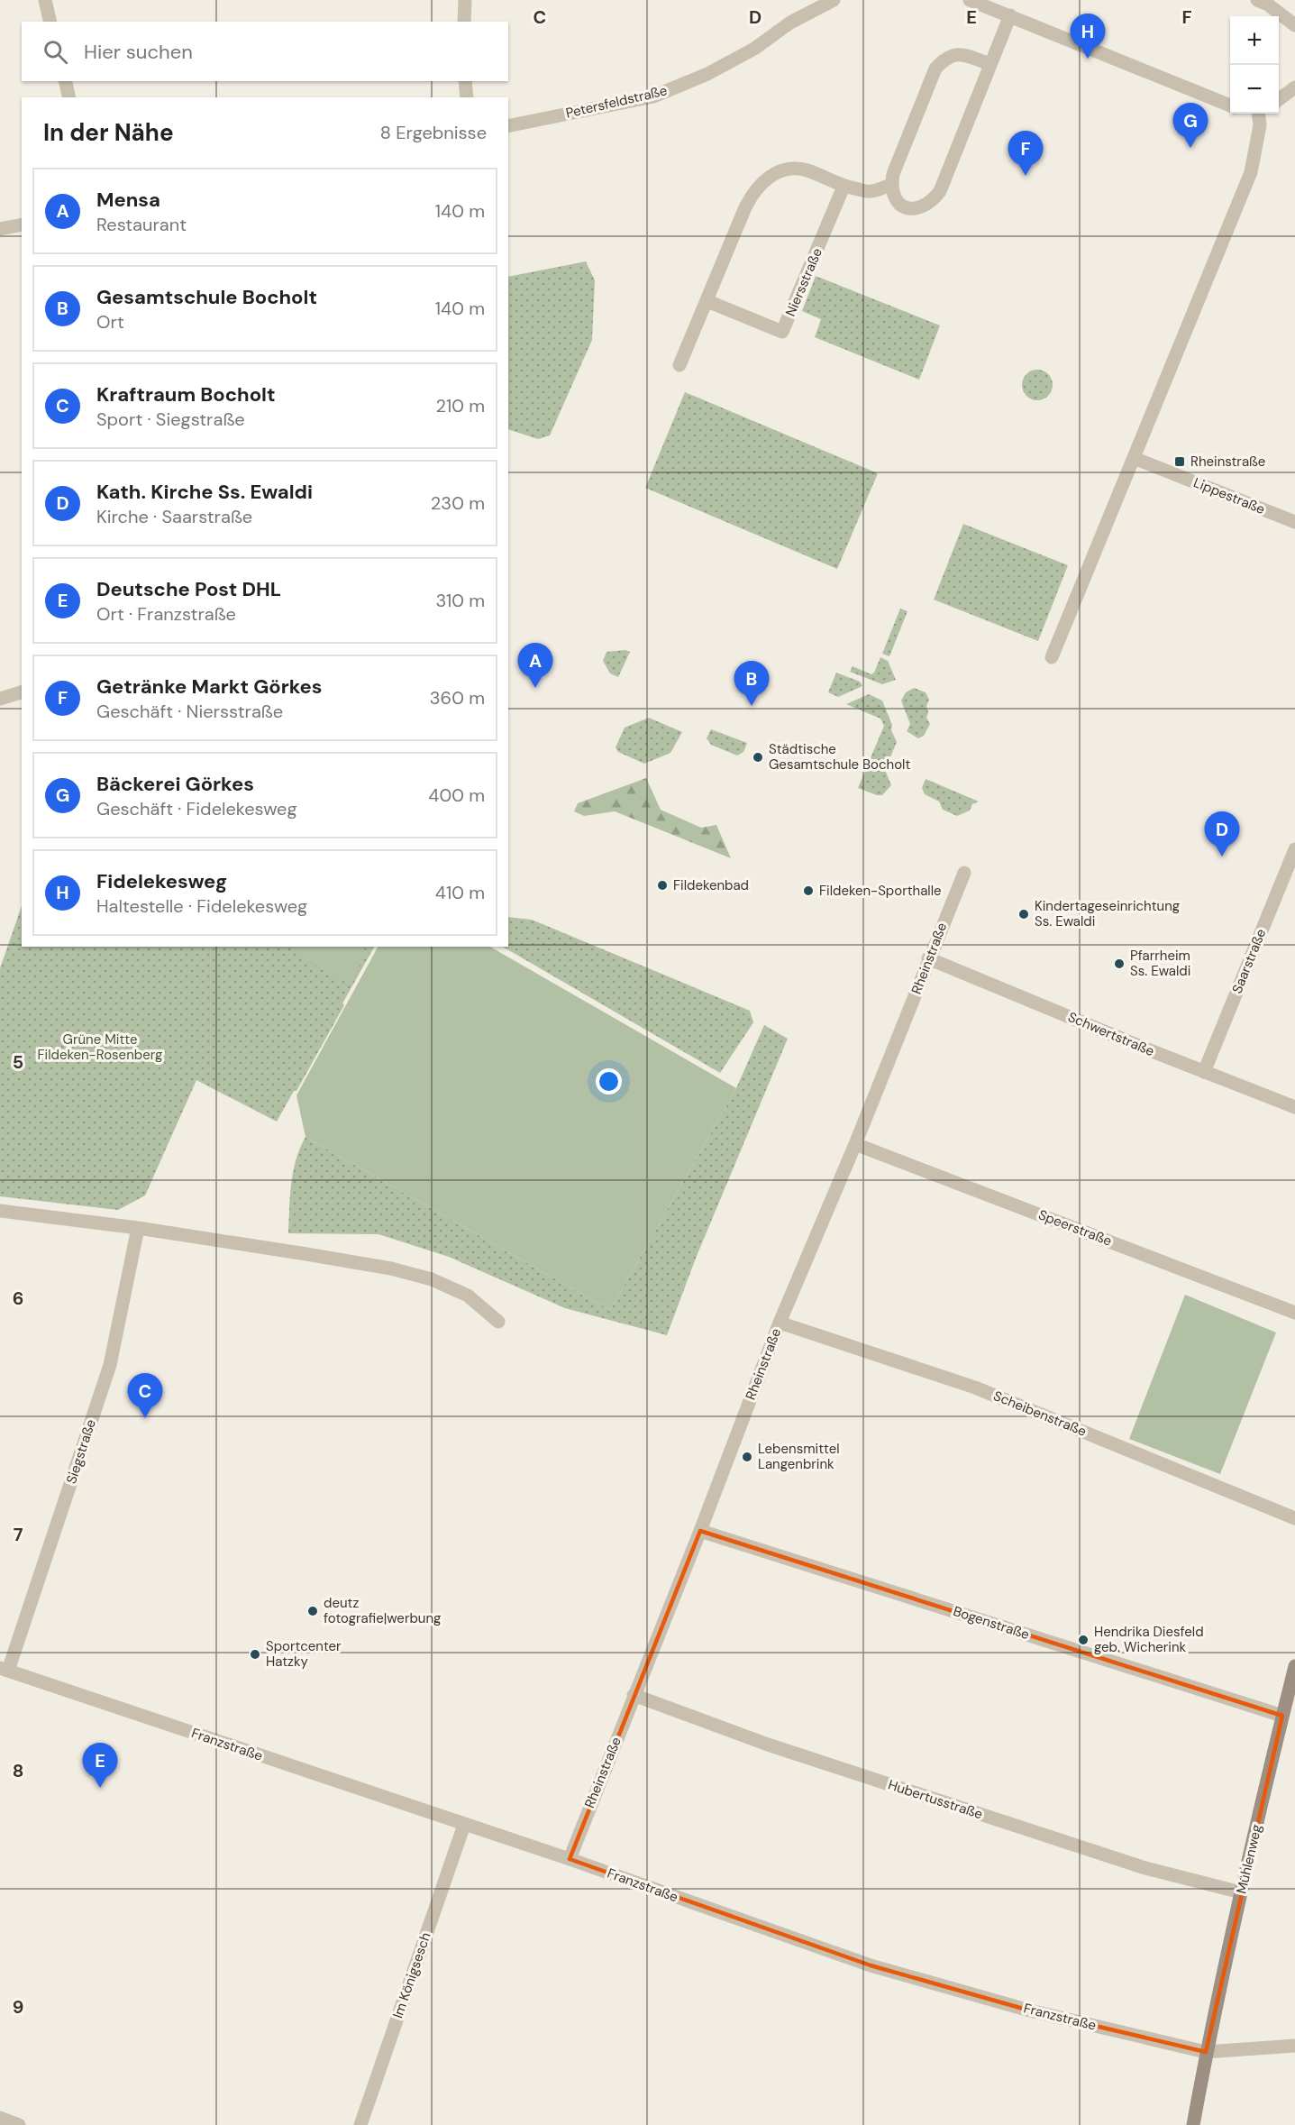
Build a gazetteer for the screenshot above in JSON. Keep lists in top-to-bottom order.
{
  "streets": {
    "main road": ["Mühlenweg"],
    "street": [
      "Petersfeldstraße",
      "Niersstraße",
      "Lippestraße",
      "Rheinstraße",
      "Saarstraße",
      "Schwertstraße",
      "Speerstraße",
      "Scheibenstraße",
      "Siegstraße",
      "Bogenstraße",
      "Franzstraße",
      "Hubertusstraße",
      "Im Königsesch"
    ]
  },
  "crossings": [
    ["Rheinstraße", "Schwertstraße"],
    ["Rheinstraße", "Speerstraße"],
    ["Rheinstraße", "Scheibenstraße"],
    ["Rheinstraße", "Bogenstraße"],
    ["Rheinstraße", "Franzstraße"],
    ["Rheinstraße", "Hubertusstraße"],
    ["Saarstraße", "Schwertstraße"],
    ["Siegstraße", "Franzstraße"],
    ["Bogenstraße", "Mühlenweg"],
    ["Franzstraße", "Mühlenweg"],
    ["Franzstraße", "Im Königsesch"],
    ["Hubertusstraße", "Mühlenweg"]
  ],
  "parks": ["Grüne Mitte Fildeken-Rosenberg"],
  "places": {
    "transit": ["Rheinstraße"],
    "other": [
      "Städtische Gesamtschule Bocholt",
      "Fildekenbad",
      "Fildeken-Sporthalle",
      "Kindertageseinrichtung Ss. Ewaldi",
      "Pfarrheim Ss. Ewaldi",
      "Lebensmittel Langenbrink",
      "deutz fotografie|werbung",
      "Hendrika Diesfeld geb. Wicherink",
      "Sportcenter Hatzky"
    ]
  },
  "page": {
    "pins": [
      "H",
      "G",
      "F",
      "A",
      "B",
      "D",
      "C",
      "E"
    ],
    "map_buttons": ["+", "−"],
    "search": "Hier suchen",
    "heading": ["In der Nähe", "8 Ergebnisse"],
    "list": [
      {
        "mark": "A",
        "name": "Mensa",
        "note": "Restaurant",
        "value": "140 m"
      },
      {
        "mark": "B",
        "name": "Gesamtschule Bocholt",
        "note": "Ort",
        "value": "140 m"
      },
      {
        "mark": "C",
        "name": "Kraftraum Bocholt",
        "note": "Sport · Siegstraße",
        "value": "210 m"
      },
      {
        "mark": "D",
        "name": "Kath. Kirche Ss. Ewaldi",
        "note": "Kirche · Saarstraße",
        "value": "230 m"
      },
      {
        "mark": "E",
        "name": "Deutsche Post DHL",
        "note": "Ort · Franzstraße",
        "value": "310 m"
      },
      {
        "mark": "F",
        "name": "Getränke Markt Görkes",
        "note": "Geschäft · Niersstraße",
        "value": "360 m"
      },
      {
        "mark": "G",
        "name": "Bäckerei Görkes",
        "note": "Geschäft · Fidelekesweg",
        "value": "400 m"
      },
      {
        "mark": "H",
        "name": "Fidelekesweg",
        "note": "Haltestelle · Fidelekesweg",
        "value": "410 m"
      }
    ]
  },
  "grid": {
    "columns": [
      "C",
      "D",
      "E",
      "F"
    ],
    "rows": [
      "5",
      "6",
      "7",
      "8",
      "9"
    ]
  }
}
